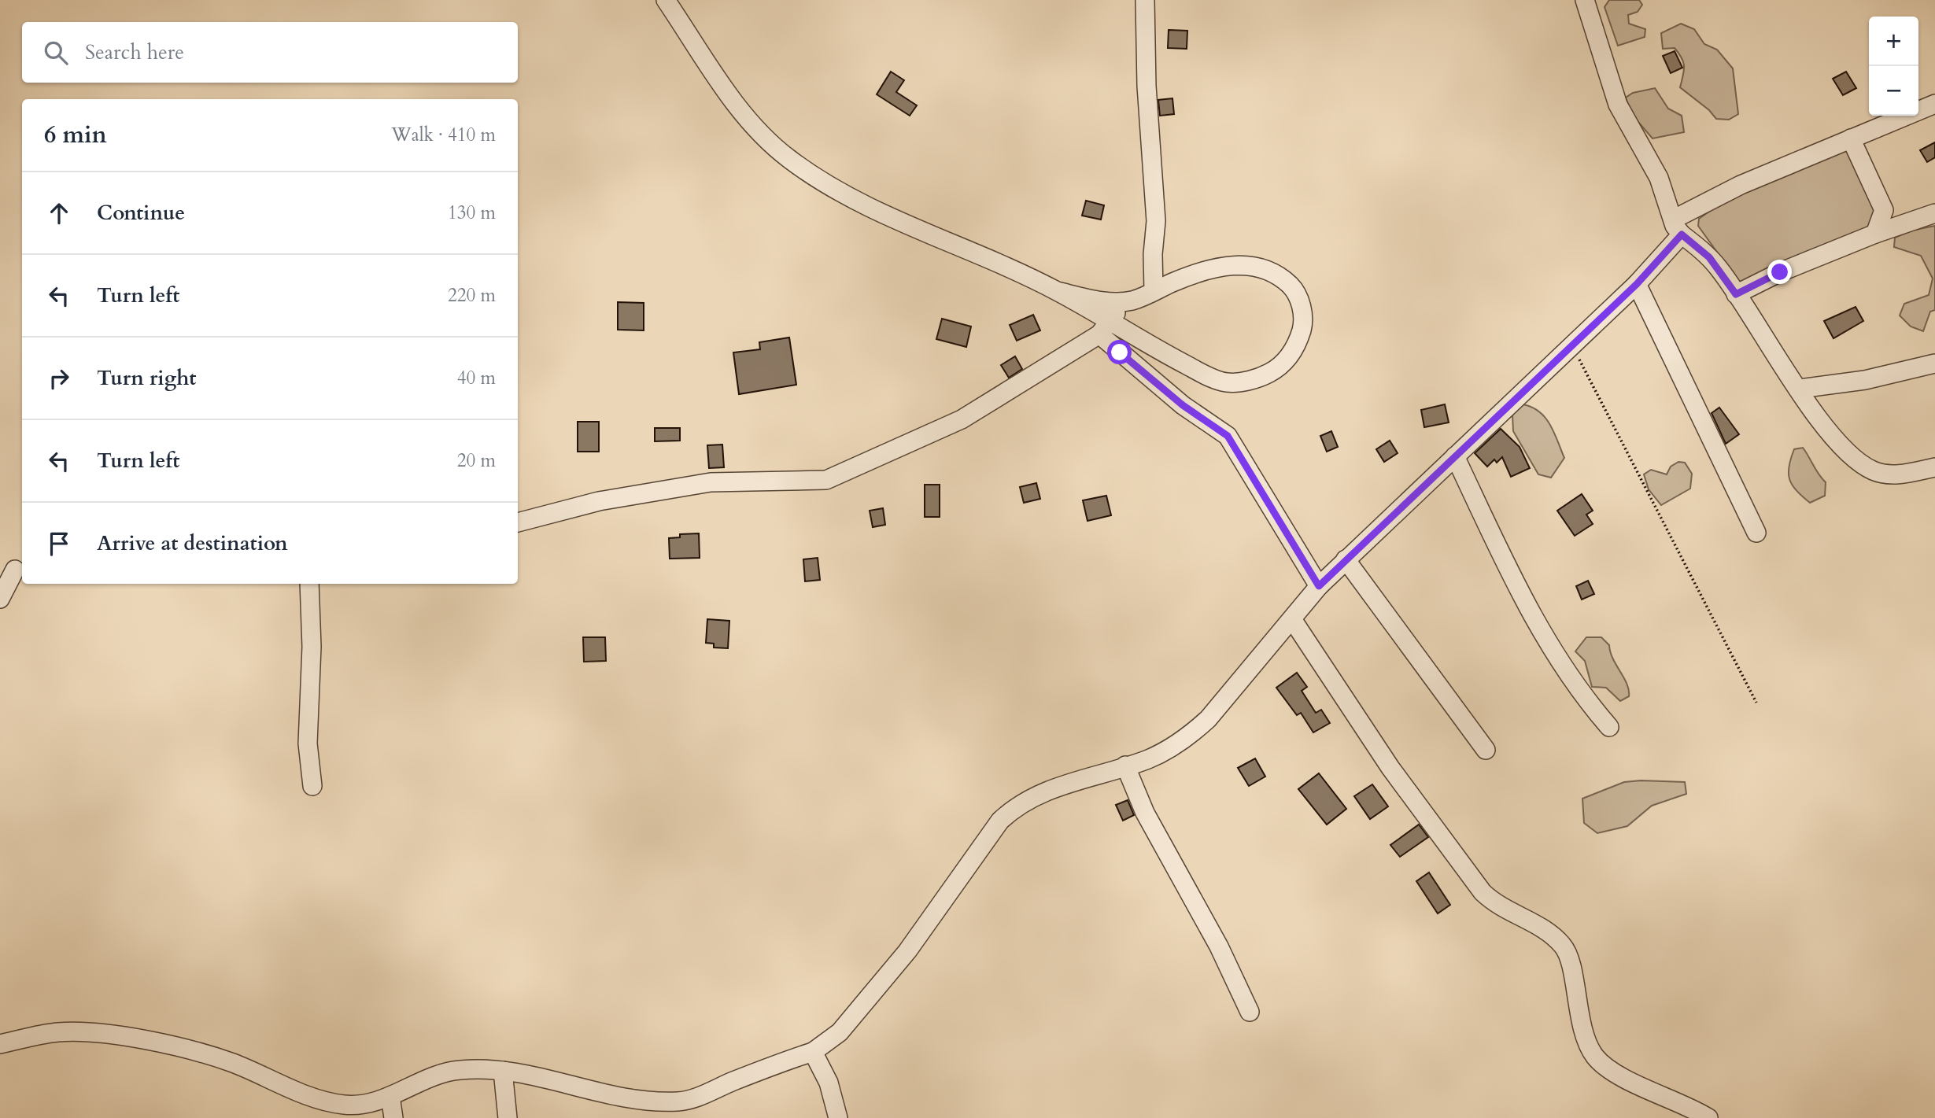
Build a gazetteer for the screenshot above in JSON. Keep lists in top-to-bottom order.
{
  "page": {
    "map_buttons": ["+", "−"],
    "search": "Search here",
    "heading": ["6 min", "Walk · 410 m"],
    "list": [
      ["Continue", "130 m"],
      ["Turn left", "220 m"],
      ["Turn right", "40 m"],
      ["Turn left", "20 m"],
      "Arrive at destination"
    ]
  }
}
